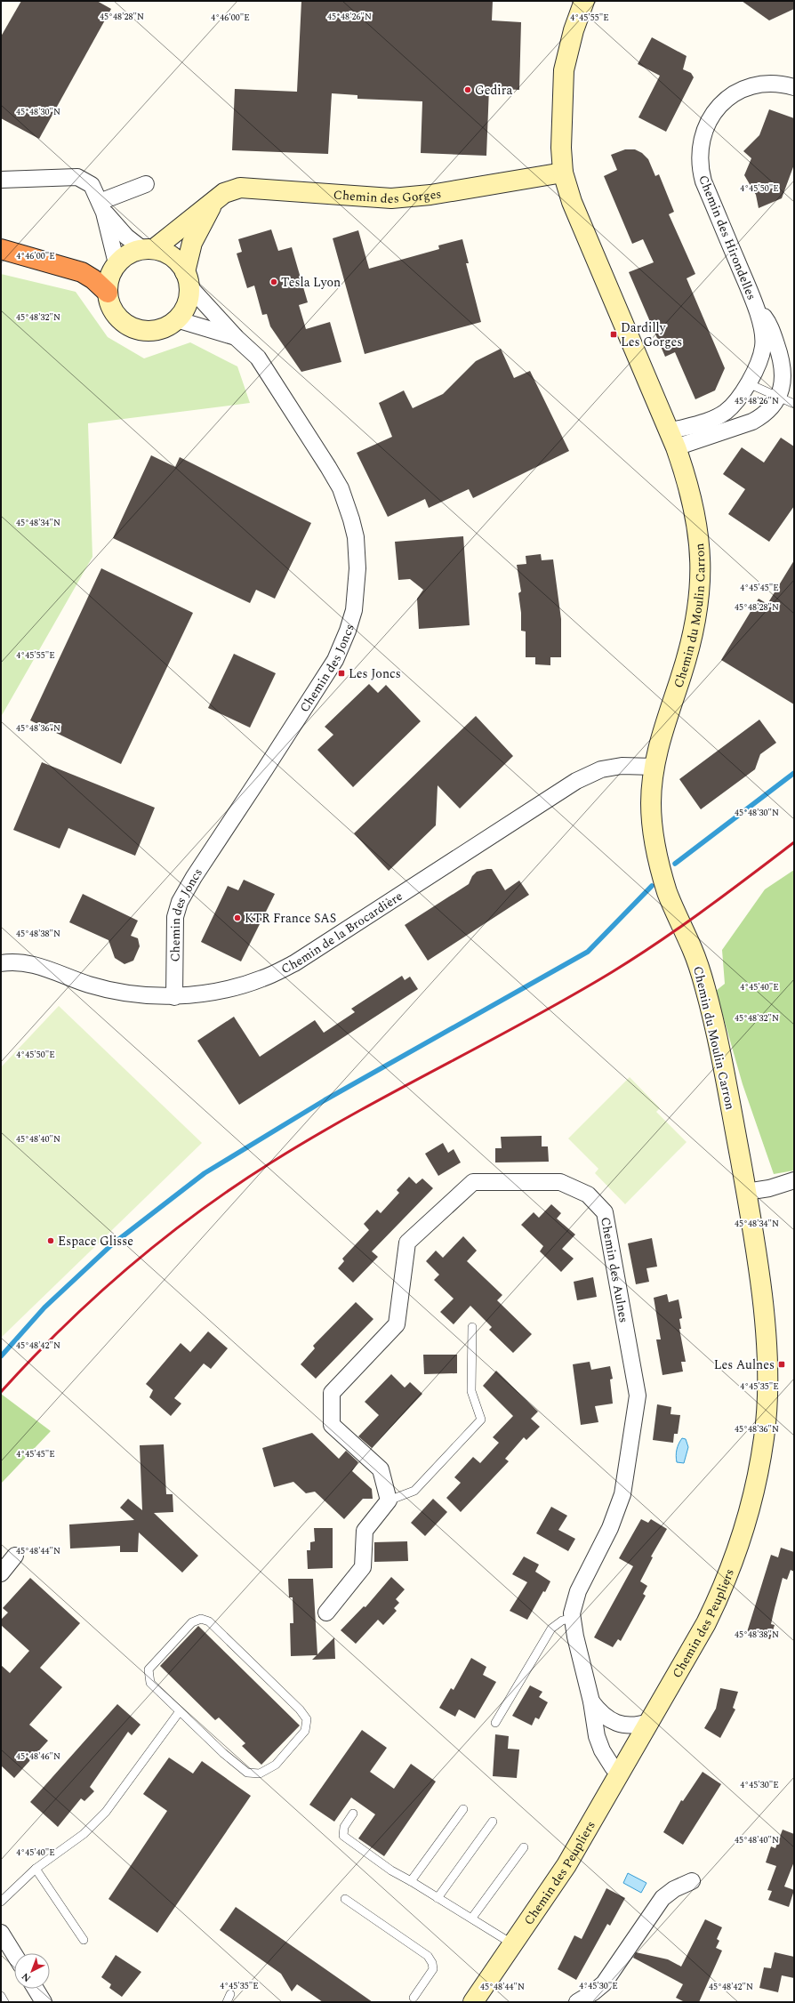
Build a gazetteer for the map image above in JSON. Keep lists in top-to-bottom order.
{
  "streets": {
    "street": [
      "Chemin des Gorges",
      "Chemin des Hirondelles",
      "Chemin du Moulin Carron",
      "Chemin des Joncs",
      "Chemin de la Brocardière",
      "Chemin des Aulnes",
      "Chemin des Peupliers"
    ]
  },
  "crossings": [
    ["Chemin des Gorges", "Chemin du Moulin Carron"],
    ["Chemin des Gorges", "Chemin des Joncs"],
    ["Chemin des Hirondelles", "Chemin du Moulin Carron"],
    ["Chemin du Moulin Carron", "Chemin de la Brocardière"],
    ["Chemin du Moulin Carron", "Chemin des Peupliers"],
    ["Chemin des Joncs", "Chemin de la Brocardière"],
    ["Chemin des Aulnes", "Chemin des Peupliers"]
  ],
  "places": {
    "other": [
      "Gedira",
      "Tesla Lyon",
      "KTR France SAS",
      "Espace Glisse"
    ],
    "transit": ["Dardilly Les Gorges", "Les Joncs", "Les Aulnes"]
  },
  "north": "bottom left",
  "coordinates": [
    "45°48'28\"N",
    "45°48'26\"N",
    "4°46'00\"E",
    "4°45'55\"E",
    "45°48'30\"N",
    "4°45'50\"E",
    "45°48'32\"N",
    "45°48'34\"N",
    "4°45'45\"E",
    "45°48'36\"N",
    "45°48'38\"N",
    "4°45'40\"E",
    "45°48'40\"N",
    "45°48'42\"N",
    "4°45'35\"E",
    "45°48'44\"N",
    "45°48'46\"N",
    "4°45'30\"E"
  ]
}
